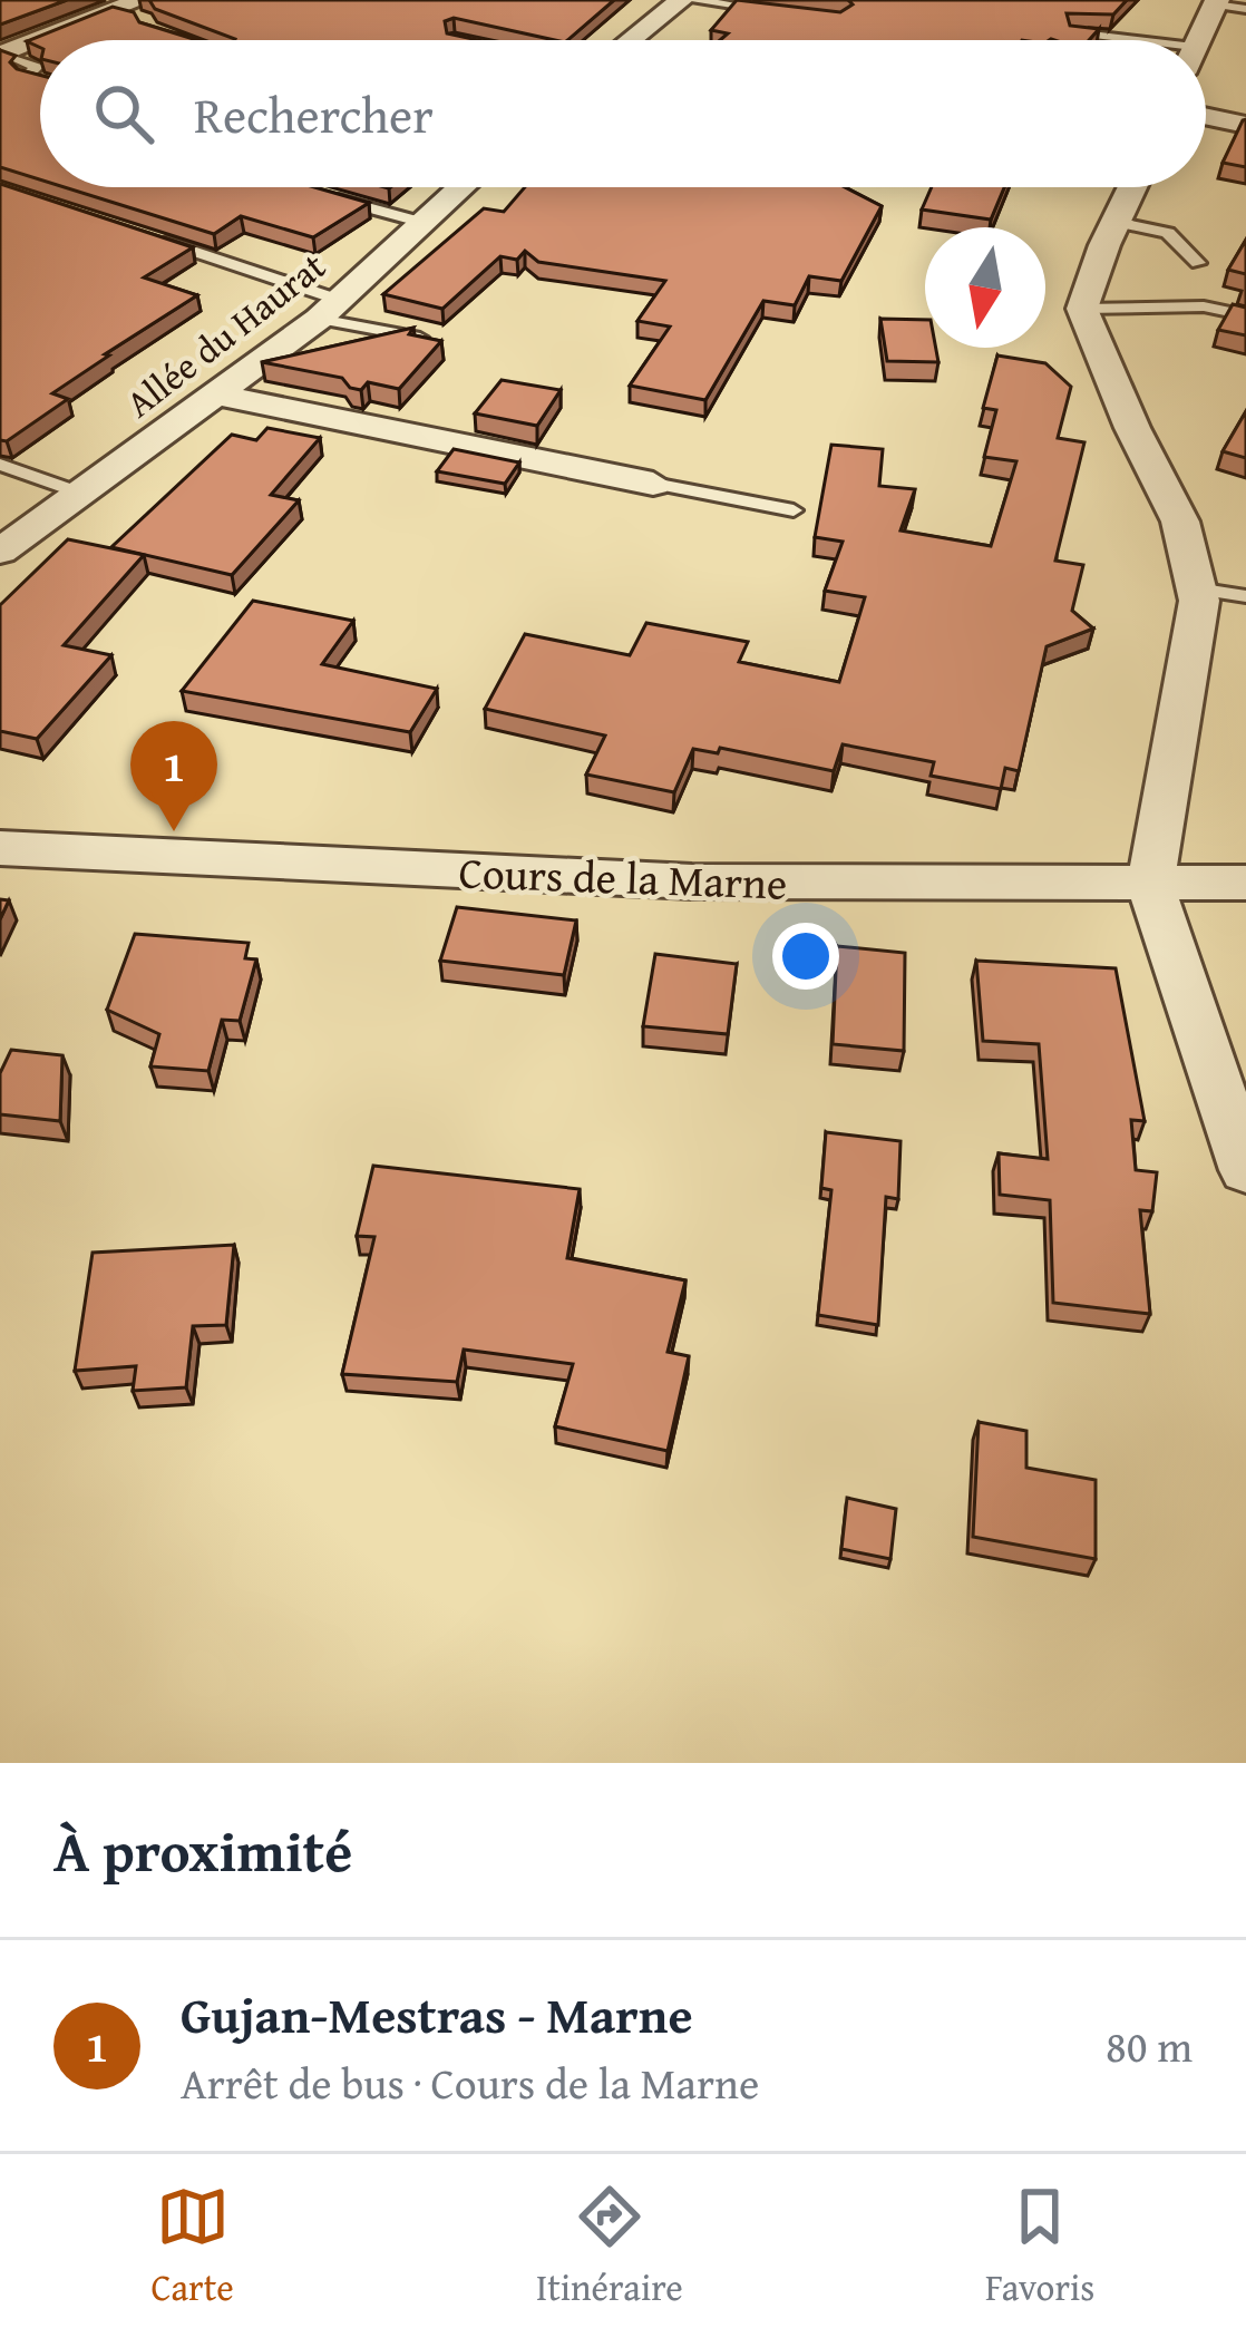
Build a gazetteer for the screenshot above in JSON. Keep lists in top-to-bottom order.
{
  "streets": {
    "street": ["Allée du Haurat", "Cours de la Marne"]
  },
  "north": "bottom",
  "page": {
    "search": "Rechercher",
    "pins": "1",
    "heading": "À proximité",
    "list": [
      {
        "mark": "1",
        "name": "Gujan-Mestras - Marne",
        "note": "Arrêt de bus · Cours de la Marne",
        "value": "80 m"
      }
    ],
    "nav": ["Carte", "Itinéraire", "Favoris"]
  }
}
